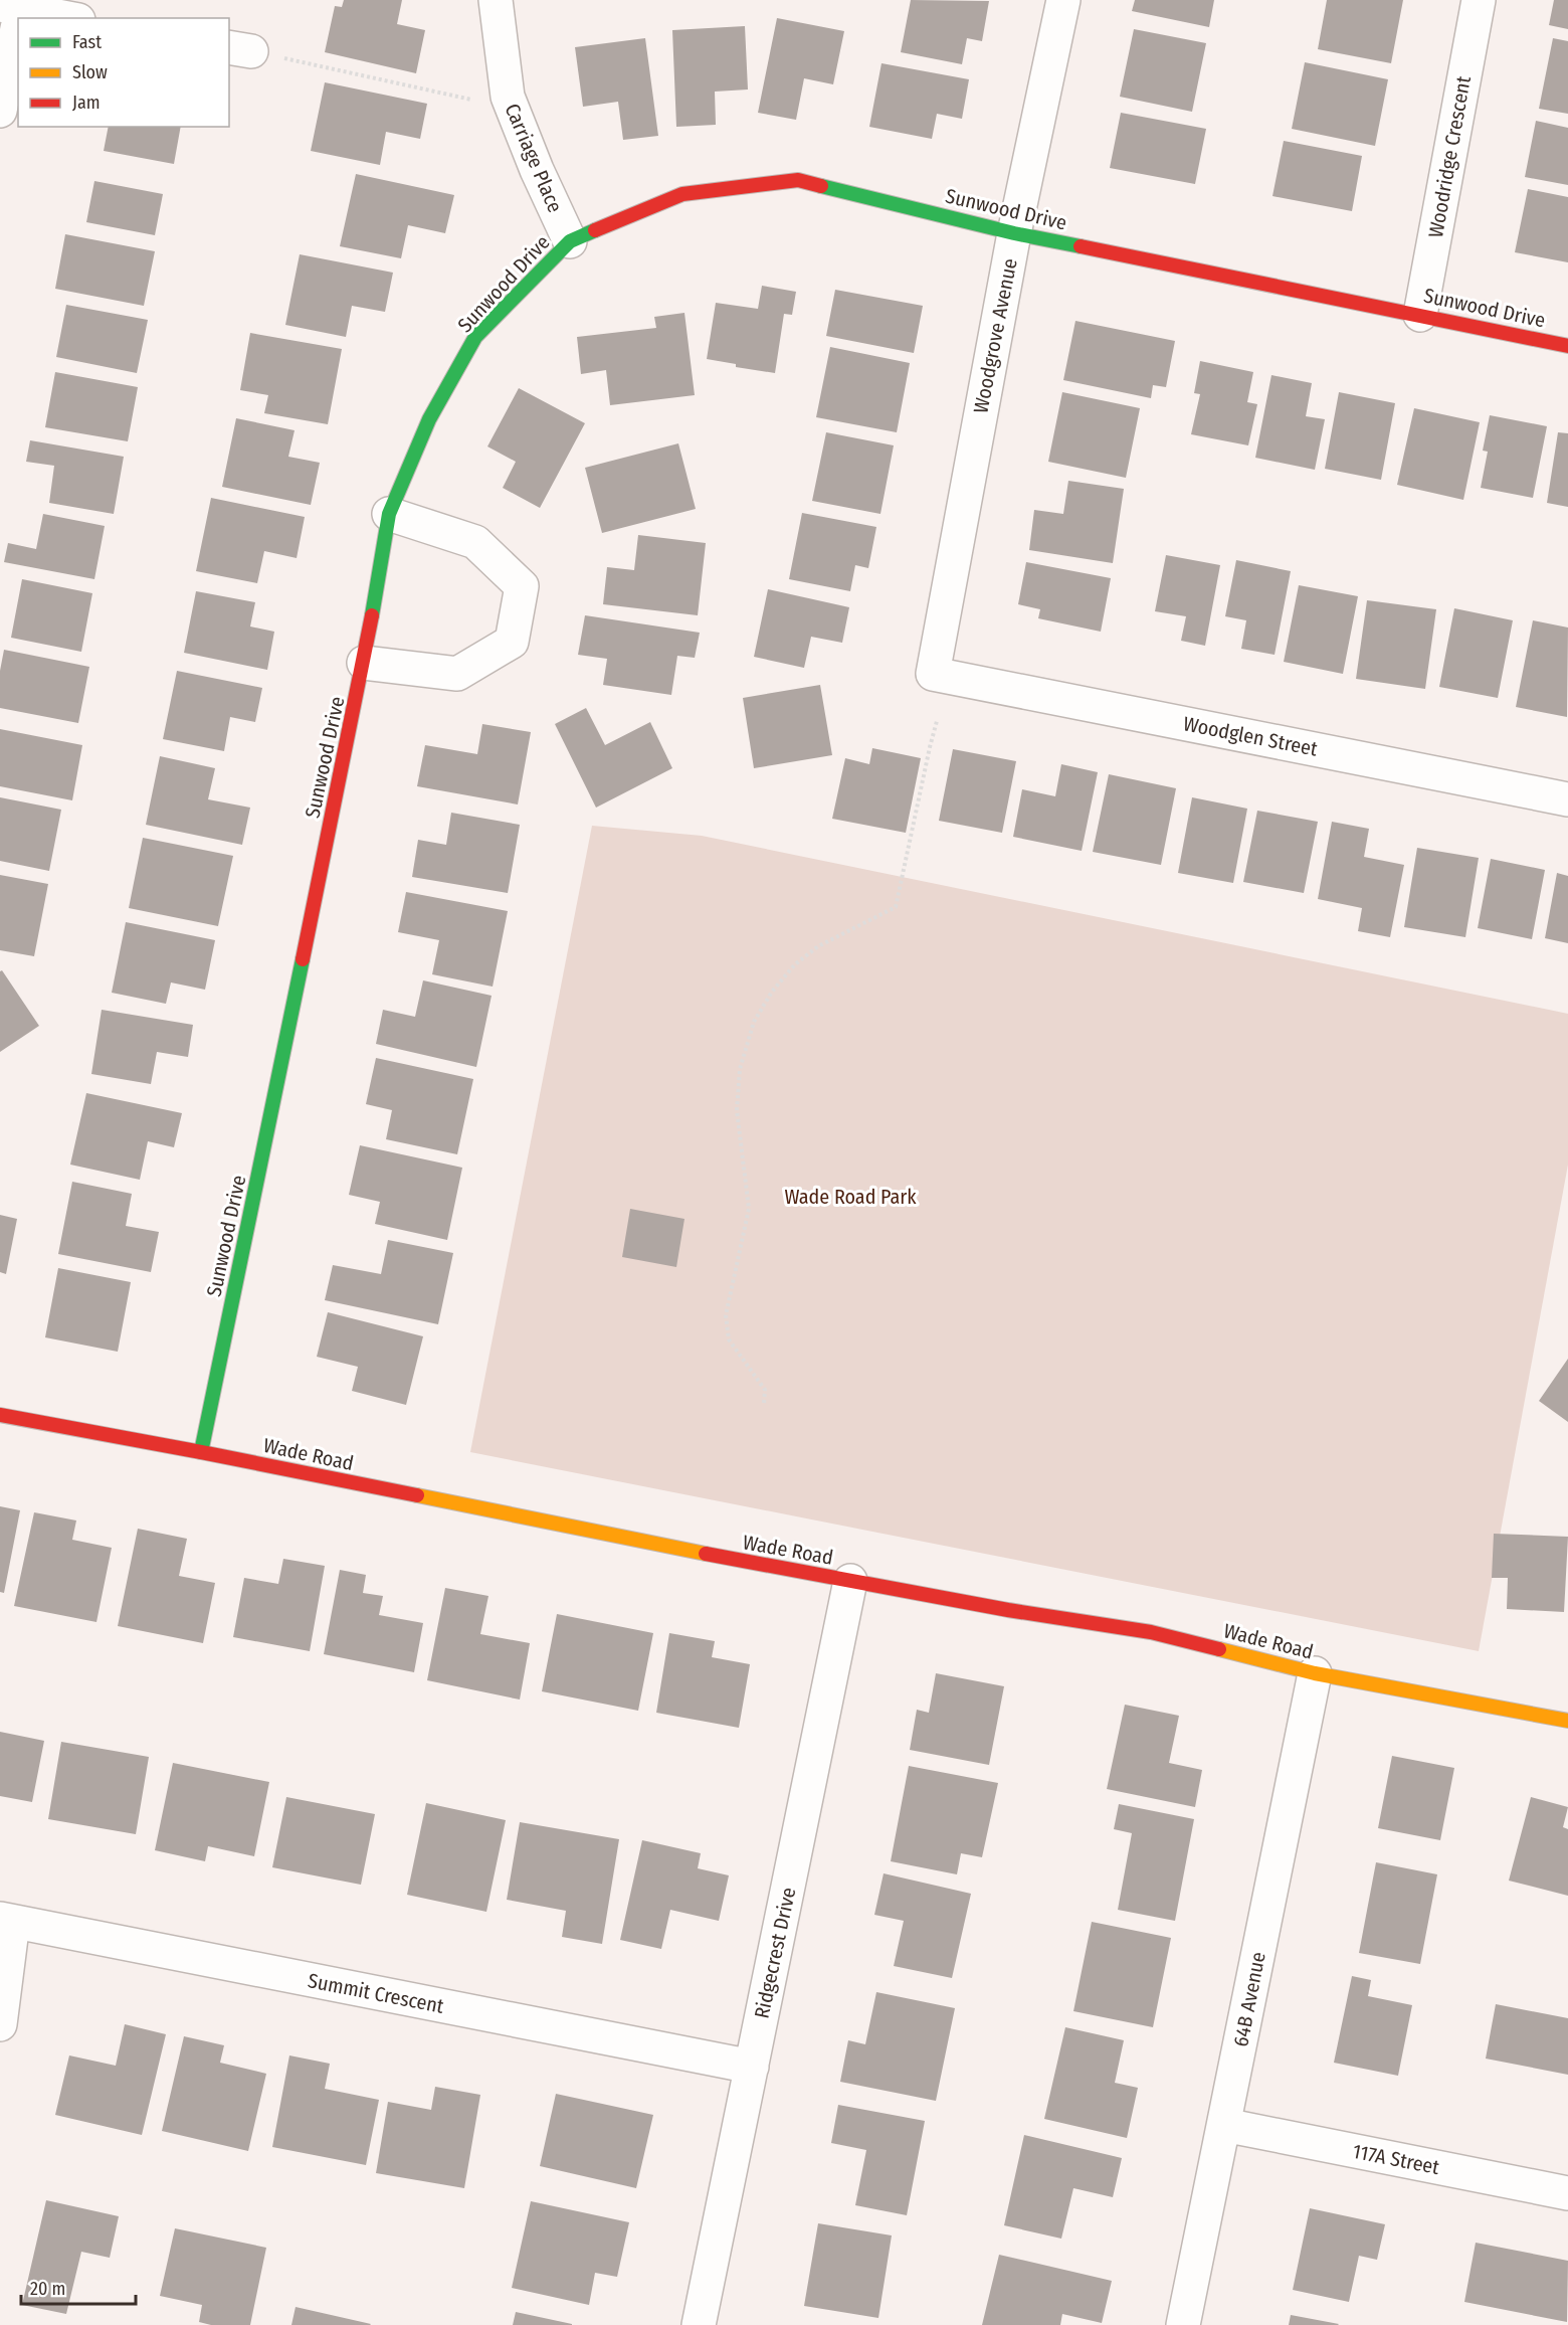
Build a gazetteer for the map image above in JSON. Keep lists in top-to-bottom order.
{
  "streets": {
    "street": [
      "Woodridge Crescent",
      "Carriage Place",
      "Sunwood Drive",
      "Woodgrove Avenue",
      "Woodglen Street",
      "Wade Road",
      "Ridgecrest Drive",
      "Summit Crescent",
      "64B Avenue",
      "117A Street"
    ]
  },
  "crossings": [
    ["Woodridge Crescent", "Sunwood Drive"],
    ["Carriage Place", "Sunwood Drive"],
    ["Sunwood Drive", "Woodgrove Avenue"],
    ["Sunwood Drive", "Wade Road"],
    ["Woodgrove Avenue", "Woodglen Street"],
    ["Wade Road", "Ridgecrest Drive"],
    ["Wade Road", "64B Avenue"],
    ["Ridgecrest Drive", "Summit Crescent"],
    ["64B Avenue", "117A Street"]
  ],
  "parks": ["Wade Road Park"],
  "legend": ["Fast", "Slow", "Jam"],
  "scale_bar": "20 m"
}
